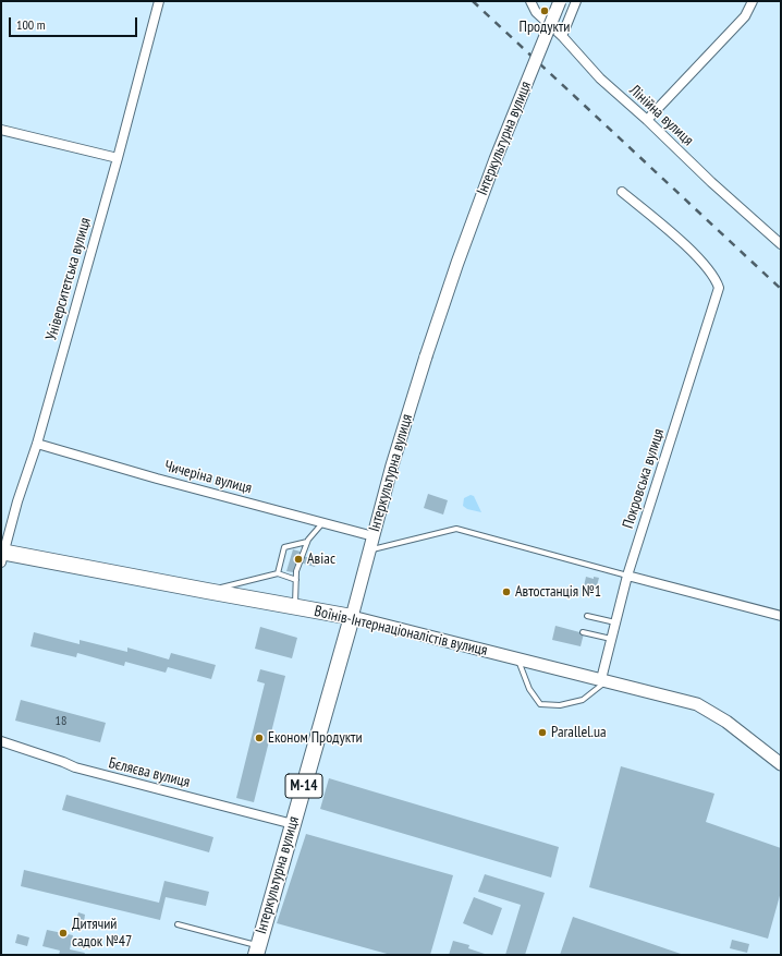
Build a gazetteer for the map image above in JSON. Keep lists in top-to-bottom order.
{
  "streets": {
    "highway": ["Інтеркультурна вулиця", "Воїнів-Інтернаціоналістів вулиця", "М-14"],
    "street": [
      "Лінійна вулиця",
      "Університетська вулиця",
      "Чичеріна вулиця",
      "Покровська вулиця",
      "Бєляєва вулиця"
    ]
  },
  "crossings": [
    ["Інтеркультурна вулиця", "Чичеріна вулиця"],
    ["Інтеркультурна вулиця", "Воїнів-Інтернаціоналістів вулиця"],
    ["Інтеркультурна вулиця", "Бєляєва вулиця"],
    ["Університетська вулиця", "Чичеріна вулиця"],
    ["Університетська вулиця", "Воїнів-Інтернаціоналістів вулиця"],
    ["Покровська вулиця", "Воїнів-Інтернаціоналістів вулиця"]
  ],
  "places": [
    "Продукти",
    "Авіас",
    "Автостанція №1",
    "Parallel.ua",
    "Економ Продукти",
    "Дитячий садок №47"
  ],
  "house_numbers": ["18"],
  "scale_bar": "100 m"
}
